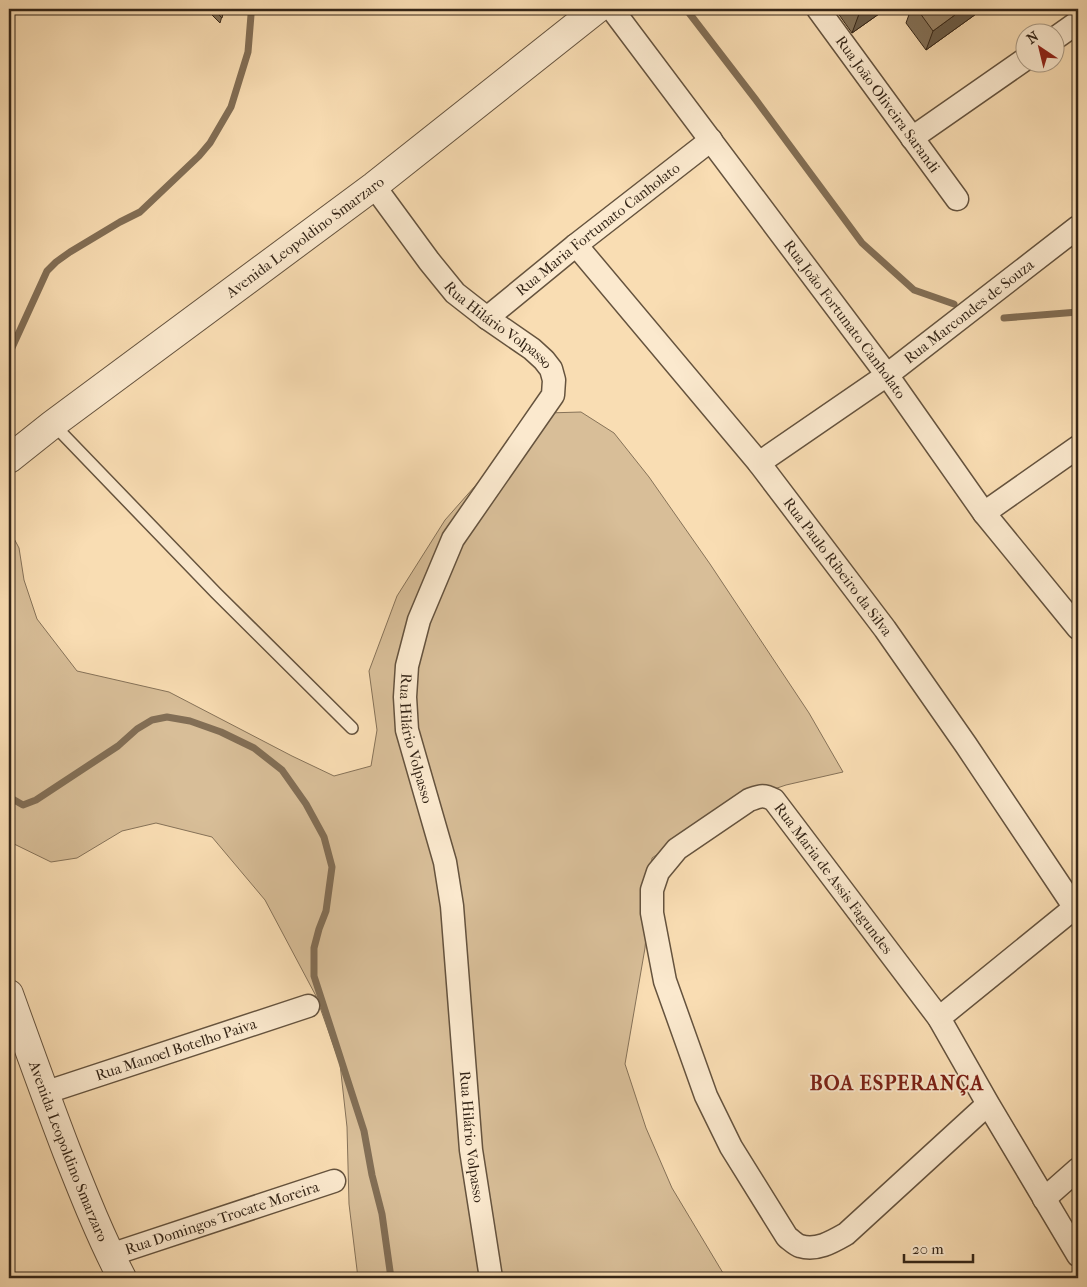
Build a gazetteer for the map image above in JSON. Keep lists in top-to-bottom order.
{
  "streets": {
    "street": [
      "Rua João Oliveira Sarandi",
      "Rua Maria Fortunato Canholato",
      "Avenida Leopoldino Smarzaro",
      "Rua Marcondes de Souza",
      "Rua João Fortunato Canholato",
      "Rua Hilário Volpasso",
      "Rua Paulo Ribeiro da Silva",
      "Rua Maria de Assis Fagundes",
      "Rua Manoel Botelho Paiva",
      "Rua Domingos Trocate Moreira"
    ]
  },
  "crossings": [
    ["Rua Maria Fortunato Canholato", "Rua João Fortunato Canholato"],
    ["Rua Maria Fortunato Canholato", "Rua Hilário Volpasso"],
    ["Rua Maria Fortunato Canholato", "Rua Paulo Ribeiro da Silva"],
    ["Avenida Leopoldino Smarzaro", "Rua Hilário Volpasso"],
    ["Avenida Leopoldino Smarzaro", "Rua Manoel Botelho Paiva"],
    ["Avenida Leopoldino Smarzaro", "Rua Domingos Trocate Moreira"],
    ["Rua Marcondes de Souza", "Rua João Fortunato Canholato"],
    ["Rua Marcondes de Souza", "Rua Paulo Ribeiro da Silva"]
  ],
  "districts": ["BOA ESPERANÇA"],
  "scale_bar": "20 m",
  "north": "top left"
}
